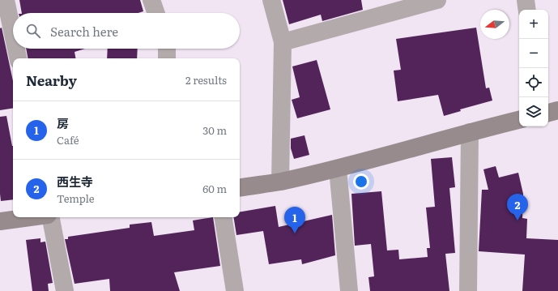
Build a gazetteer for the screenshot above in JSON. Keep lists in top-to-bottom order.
{
  "north": "left",
  "page": {
    "map_buttons": ["+", "−"],
    "search": "Search here",
    "heading": ["Nearby", "2 results"],
    "list": [
      {
        "mark": "1",
        "name": "房",
        "note": "Café",
        "value": "30 m"
      },
      {
        "mark": "2",
        "name": "西生寺",
        "note": "Temple",
        "value": "60 m"
      }
    ],
    "pins": ["2", "1"]
  }
}
